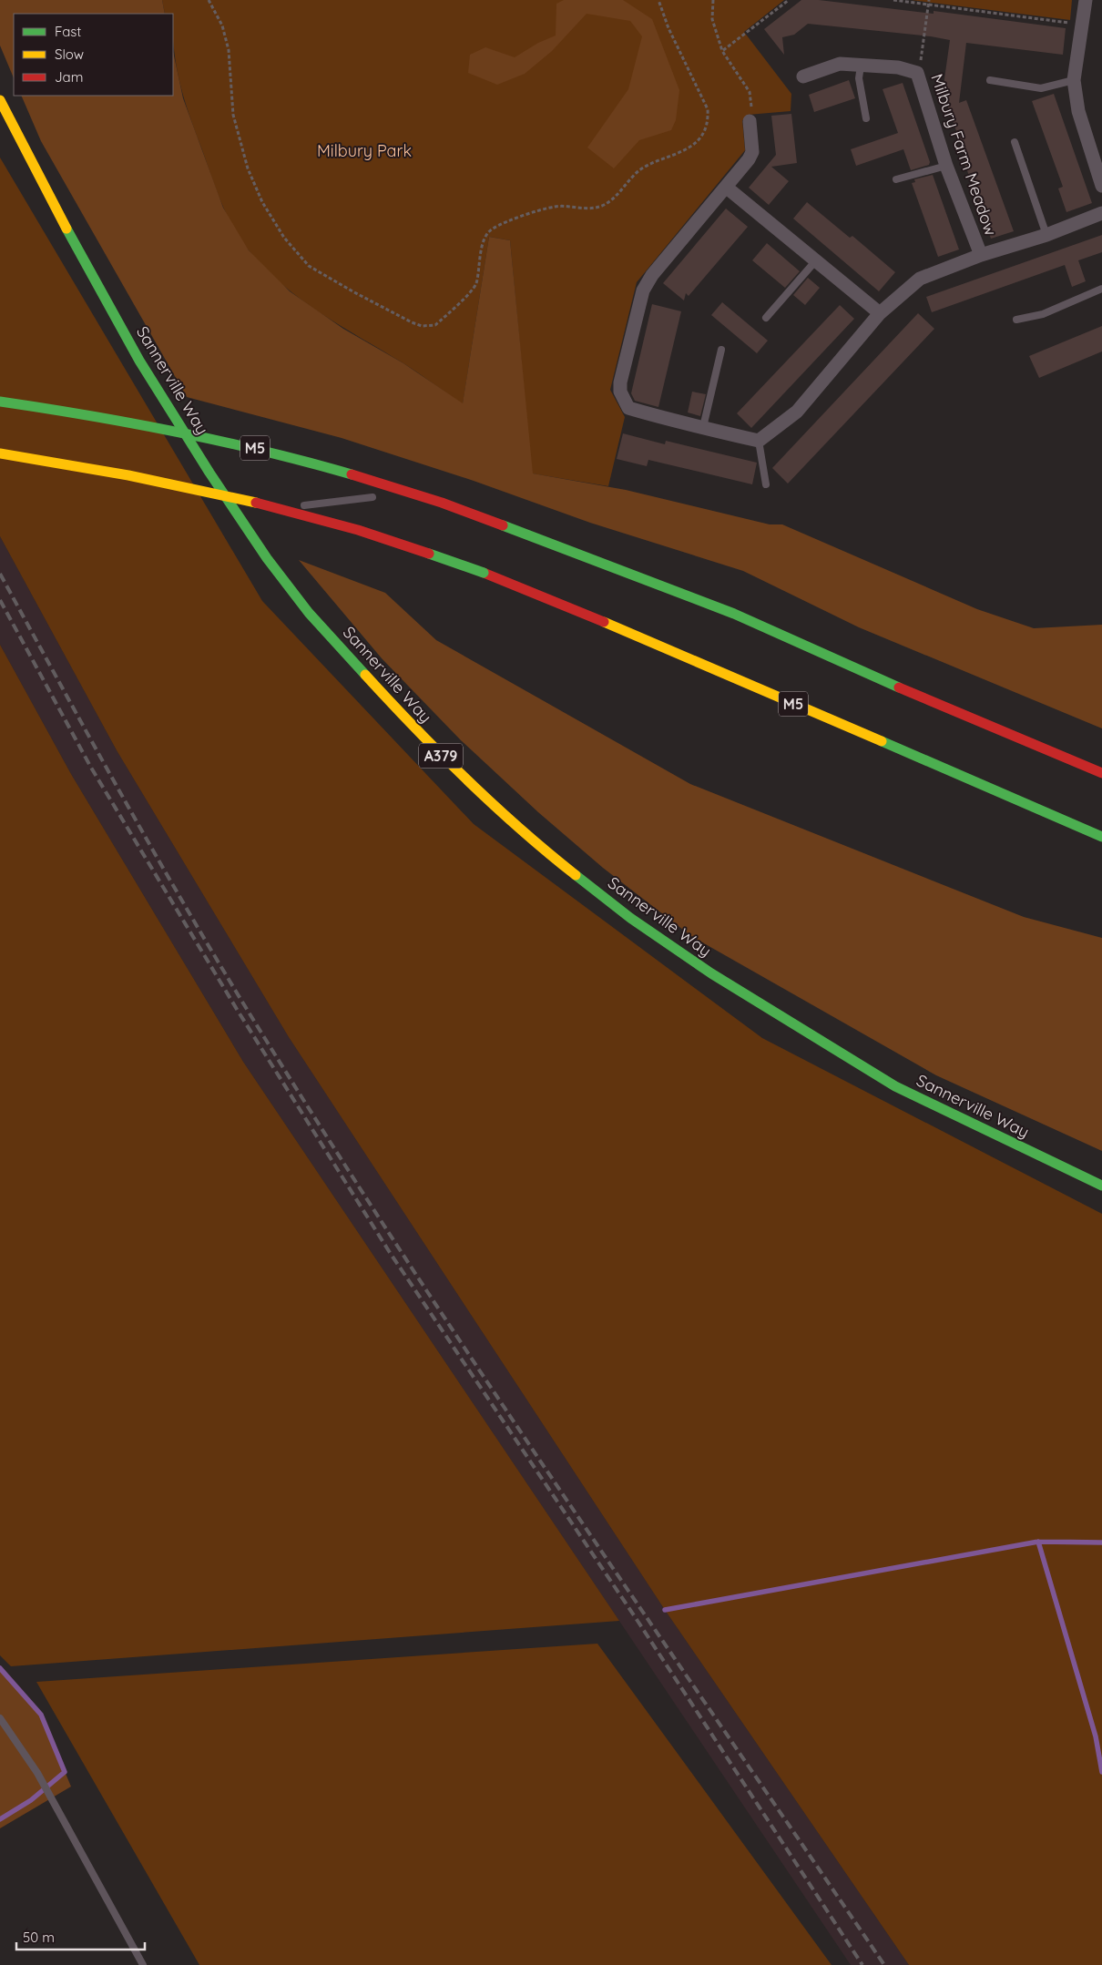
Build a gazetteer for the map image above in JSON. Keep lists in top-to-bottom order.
{
  "streets": {
    "main road": ["Sannerville Way", "M5", "A379"],
    "street": ["Milbury Farm Meadow"]
  },
  "parks": ["Milbury Park"],
  "legend": ["Fast", "Slow", "Jam"],
  "scale_bar": "50 m"
}
